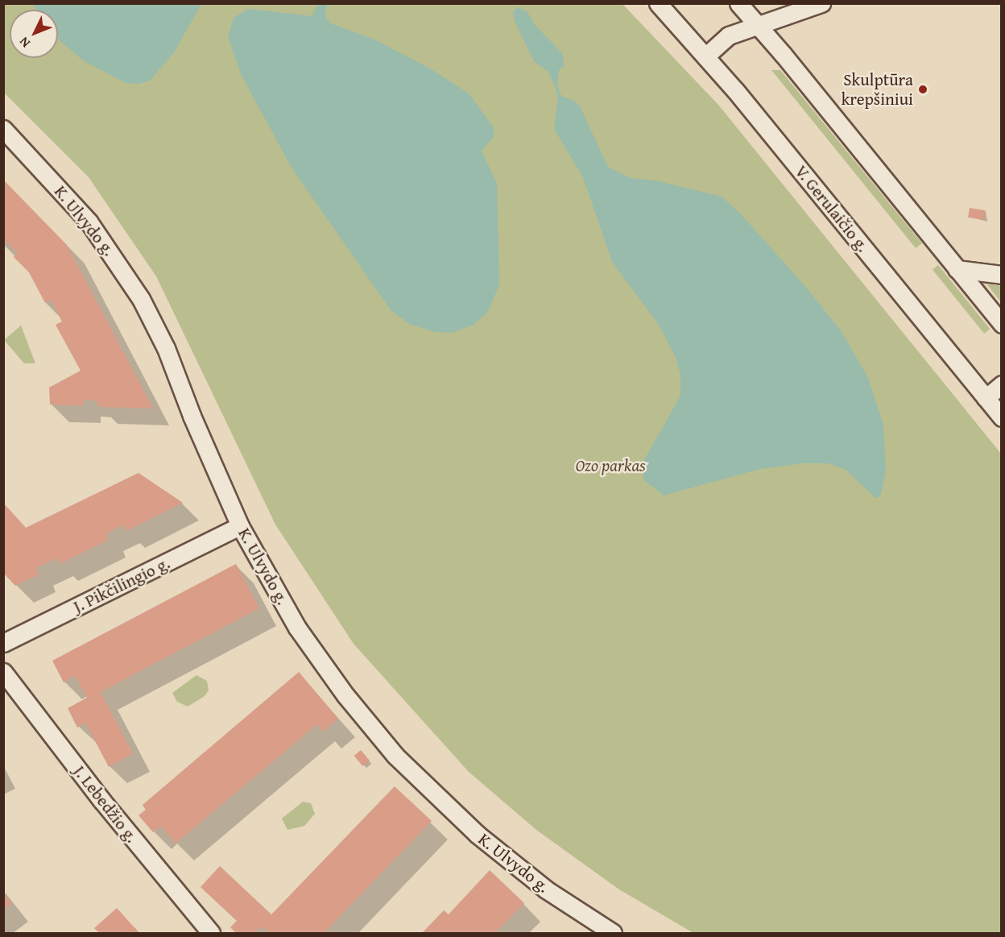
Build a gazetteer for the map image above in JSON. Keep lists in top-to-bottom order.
{
  "streets": {
    "street": [
      "V. Gerulaičio g.",
      "K. Ulvydo g.",
      "J. Pikčilingio g.",
      "J. Lebedžio g."
    ]
  },
  "crossings": [
    ["K. Ulvydo g.", "J. Pikčilingio g."]
  ],
  "parks": ["Ozo parkas"],
  "places": ["Skulptūra krepšiniui"],
  "north": "bottom left"
}
